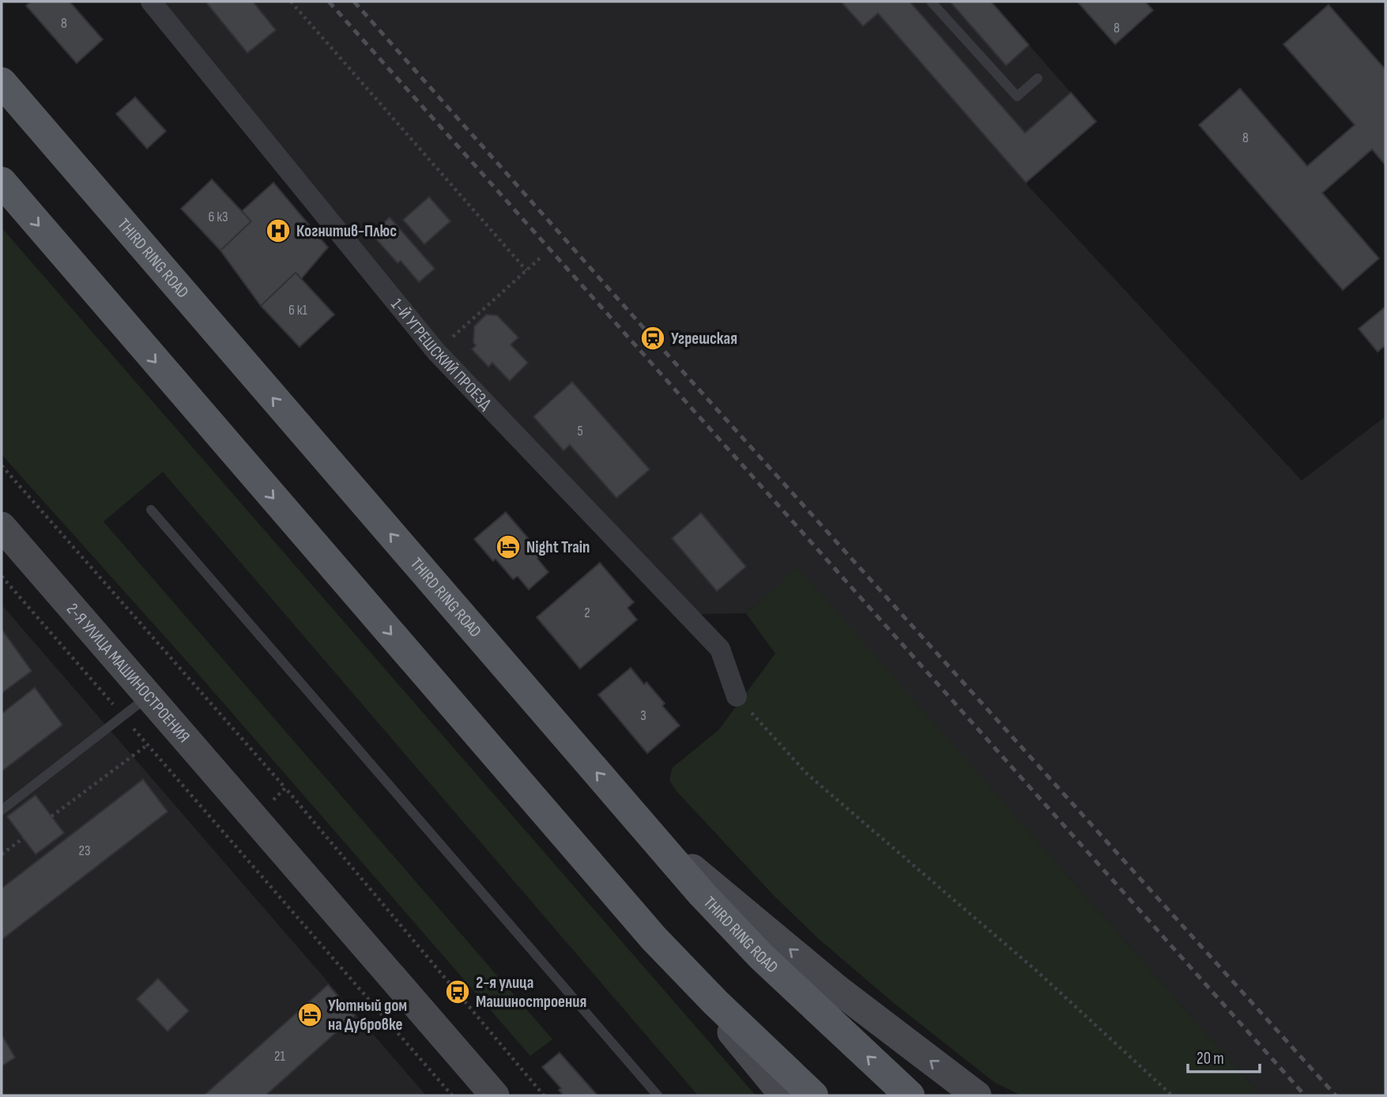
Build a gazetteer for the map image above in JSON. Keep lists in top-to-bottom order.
{
  "streets": {
    "main road": ["THIRD RING ROAD", "2-Я УЛИЦА МАШИНОСТРОЕНИЯ"],
    "street": ["1-Й УГРЕШСКИЙ ПРОЕЗД"]
  },
  "places": {
    "hospital": ["Когнитив-Плюс"],
    "station": ["Угрешская"],
    "hotel": ["Night Train", "Уютный дом на Дубровке"],
    "bus stop": ["2-я улица Машиностроения"]
  },
  "house_numbers": [
    "8",
    "8",
    "8",
    "6 к3",
    "6 к1",
    "5",
    "2",
    "3",
    "23",
    "21"
  ],
  "scale_bar": "20 m"
}
